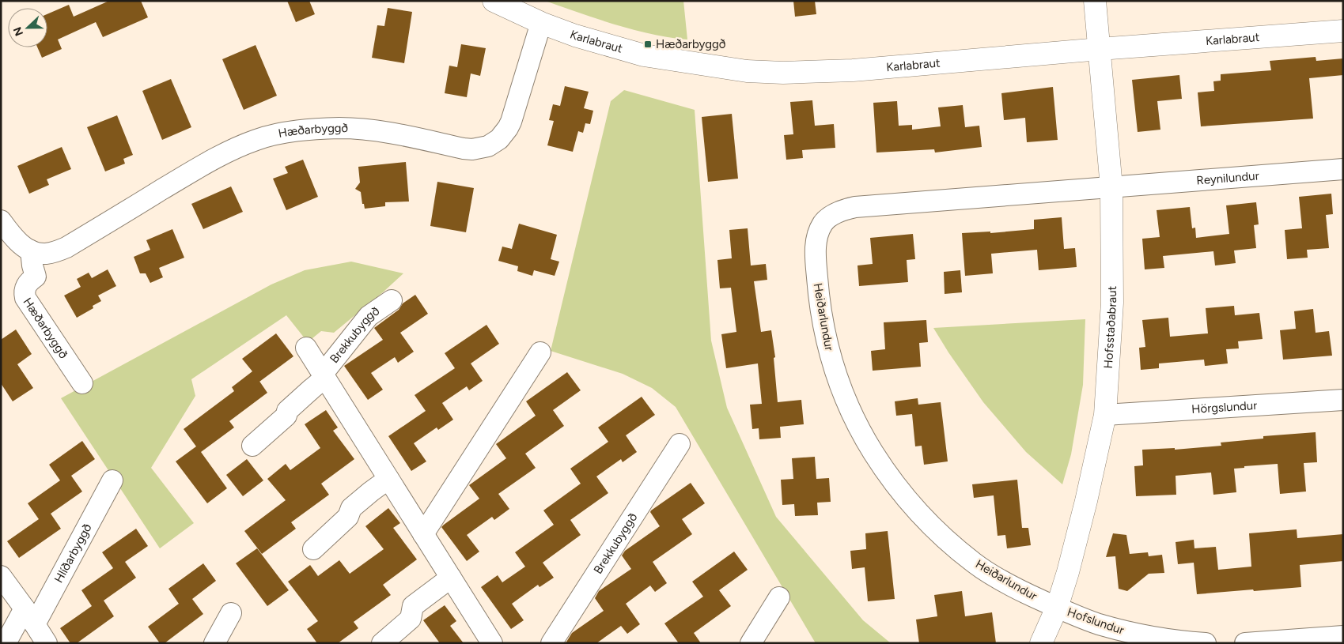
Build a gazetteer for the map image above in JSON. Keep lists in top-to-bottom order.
{
  "streets": {
    "street": [
      "Karlabraut",
      "Hæðarbyggð",
      "Reynilundur",
      "Heiðarlundur",
      "Hofsstaðabraut",
      "Brekkubyggð",
      "Hörgslundur",
      "Hlíðarbyggð",
      "Hofslundur"
    ]
  },
  "crossings": [
    ["Karlabraut", "Hæðarbyggð"],
    ["Karlabraut", "Hofsstaðabraut"],
    ["Reynilundur", "Heiðarlundur"],
    ["Reynilundur", "Hofsstaðabraut"],
    ["Heiðarlundur", "Hofsstaðabraut"],
    ["Heiðarlundur", "Hofslundur"],
    ["Hofsstaðabraut", "Hörgslundur"],
    ["Hofsstaðabraut", "Hofslundur"]
  ],
  "places": {
    "transit": ["Hæðarbyggð"]
  },
  "north": "left"
}
